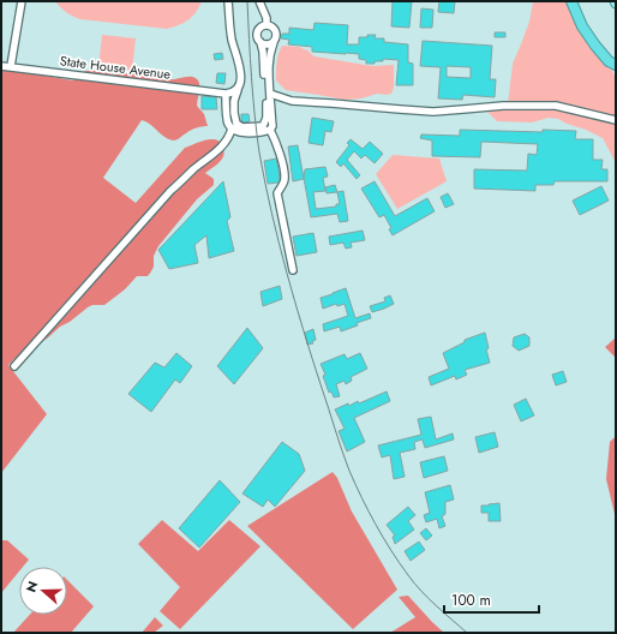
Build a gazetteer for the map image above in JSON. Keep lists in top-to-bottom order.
{
  "streets": {
    "street": ["State House Avenue"]
  },
  "scale_bar": "100 m",
  "north": "left"
}
